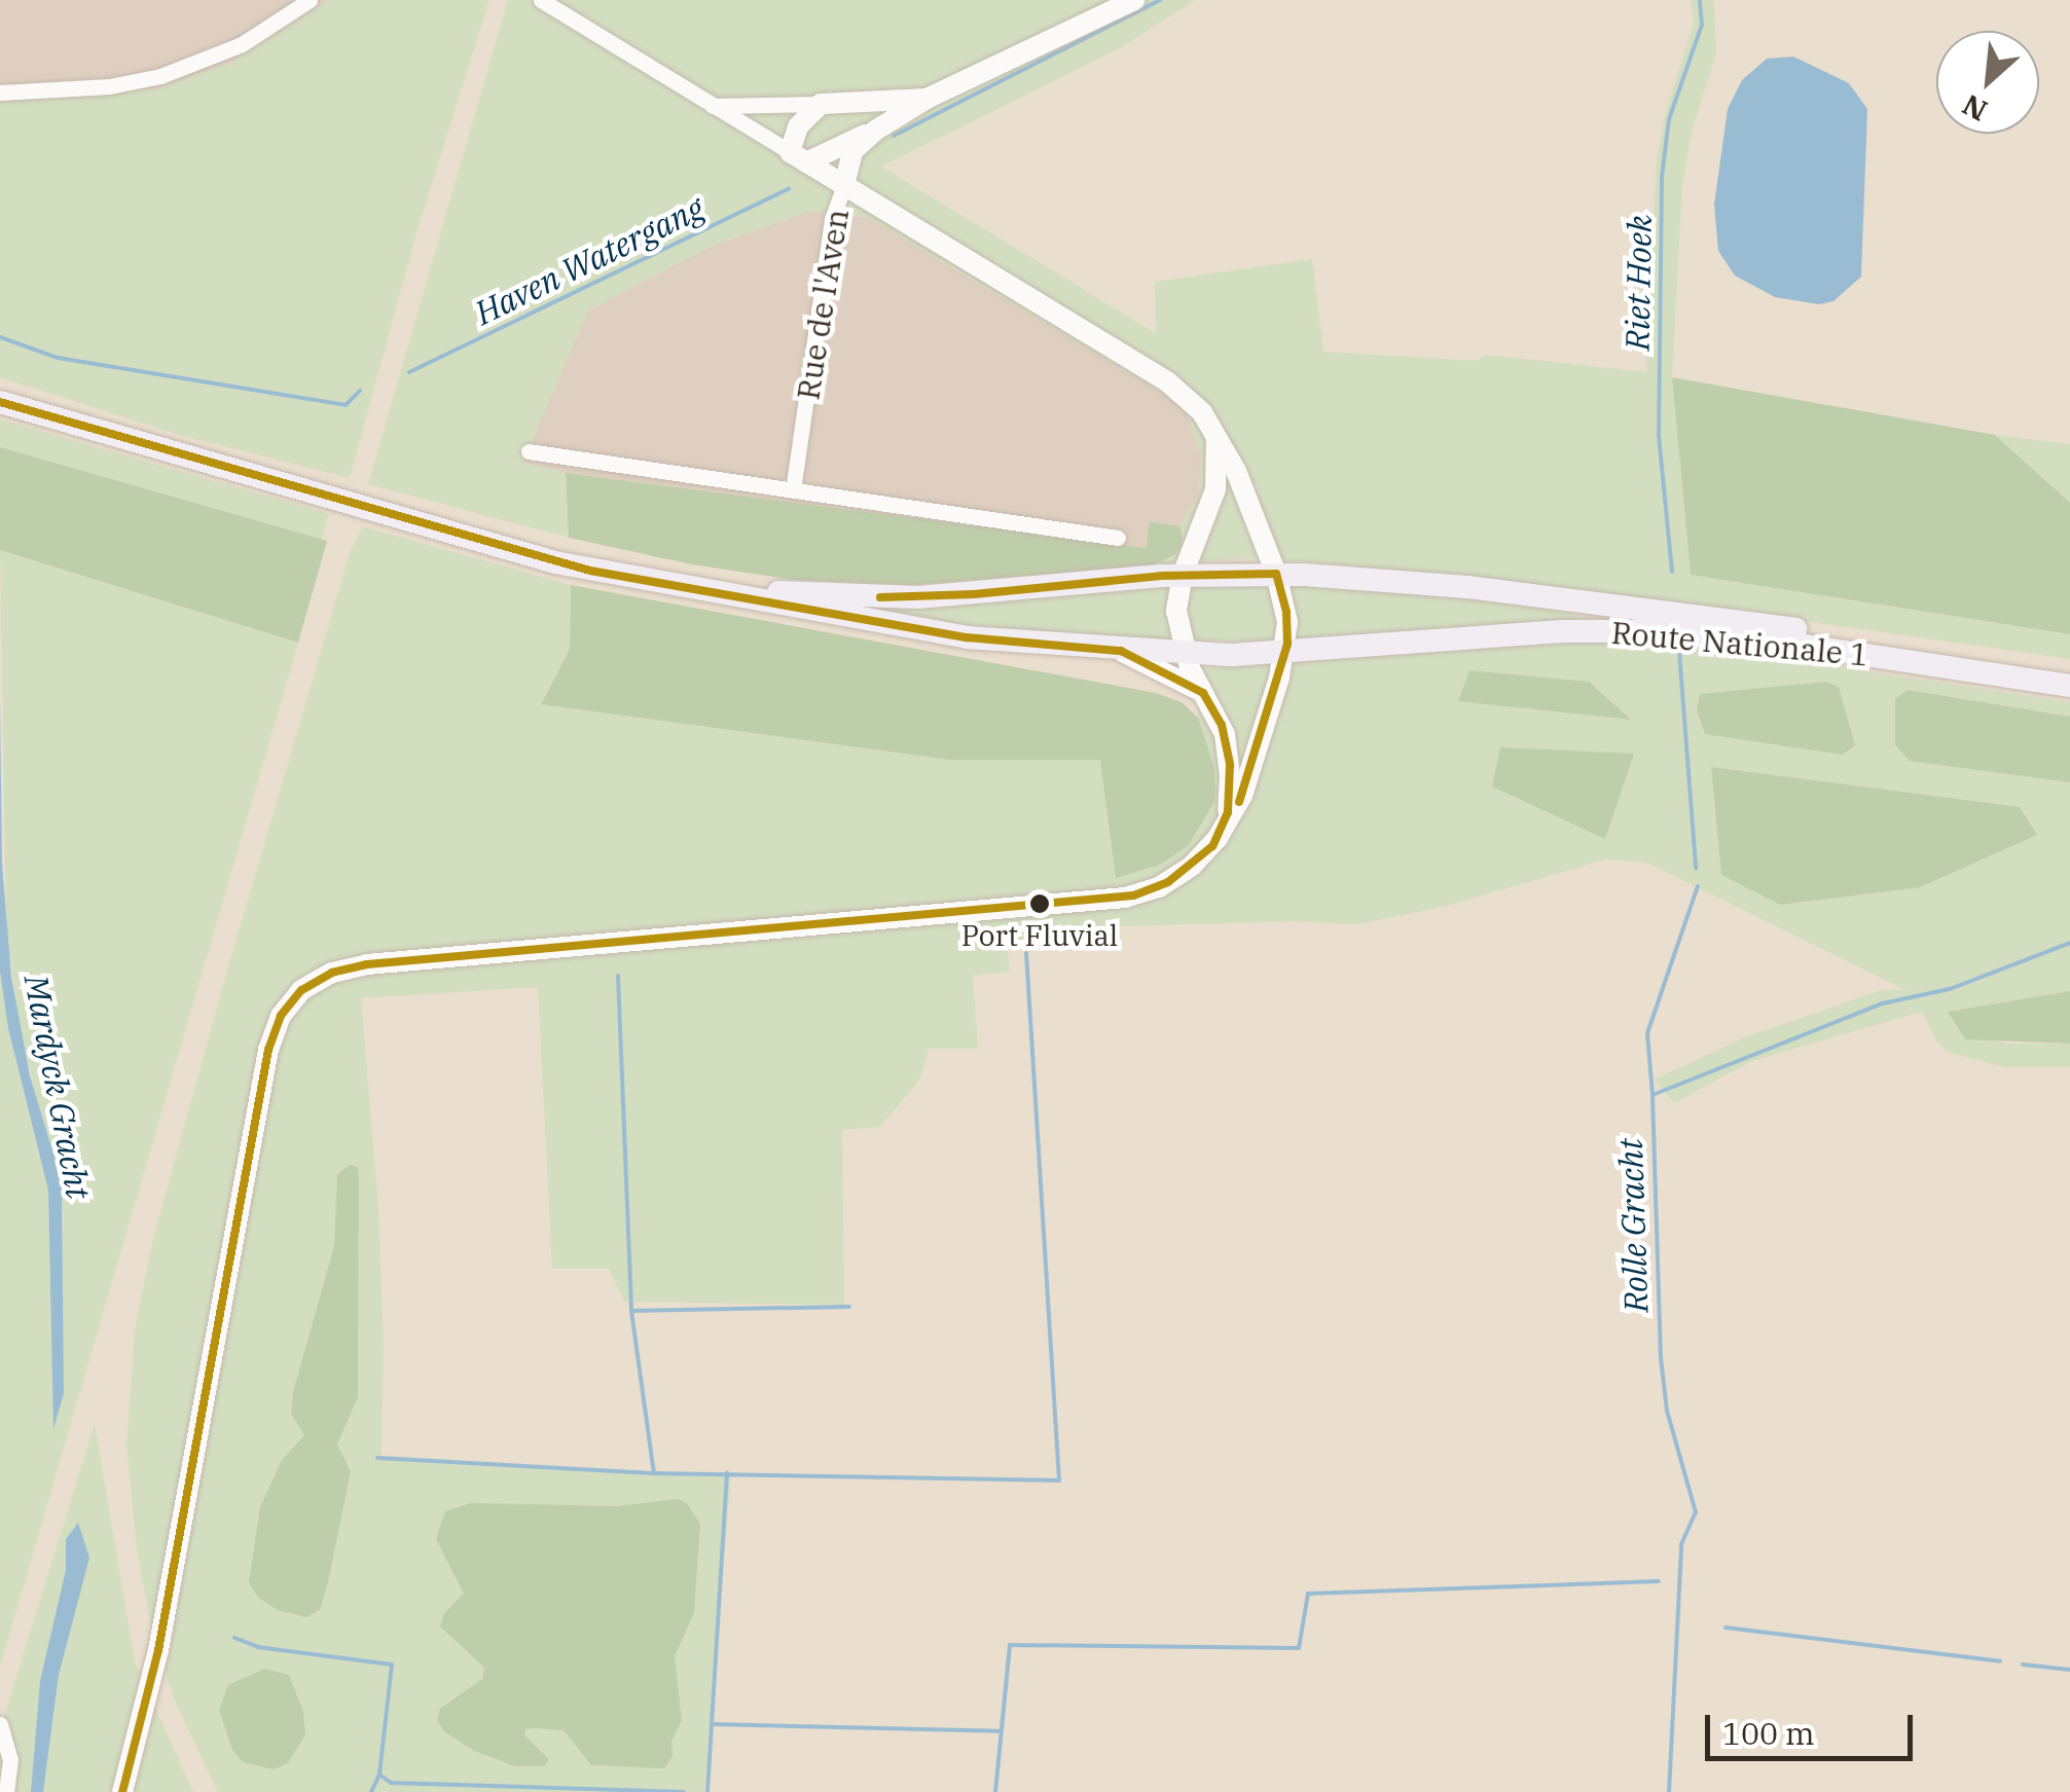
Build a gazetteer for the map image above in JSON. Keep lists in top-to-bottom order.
{
  "streets": {
    "main road": ["Rue de l'Aven", "Route Nationale 1"]
  },
  "water": [
    "Haven Watergang",
    "Riet Hoek",
    "Mardyck Gracht",
    "Rolle Gracht"
  ],
  "places": ["Port Fluvial"],
  "scale_bar": "100 m",
  "north": "bottom left"
}
